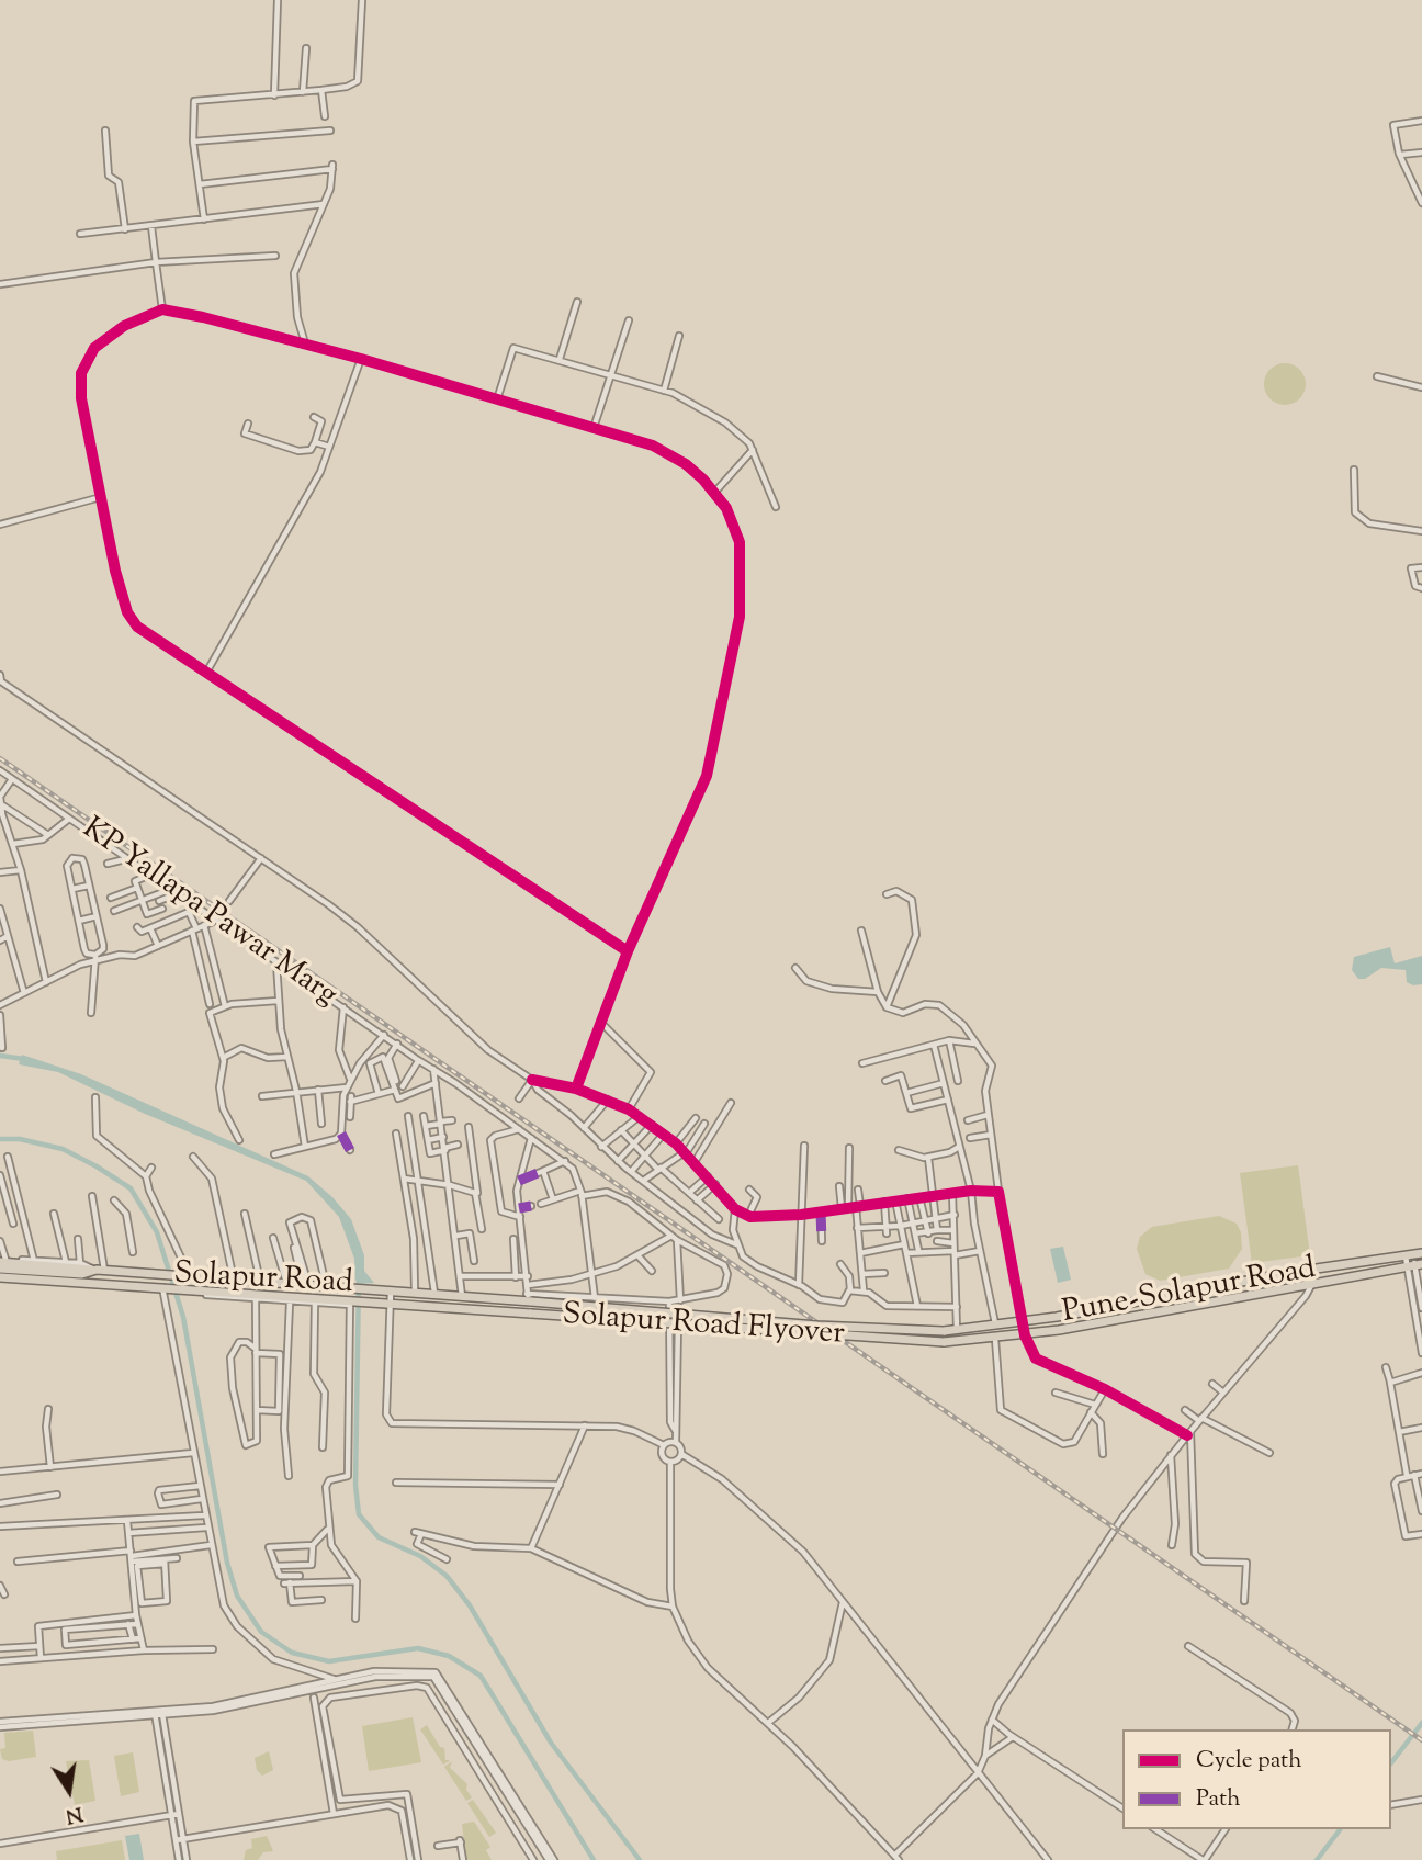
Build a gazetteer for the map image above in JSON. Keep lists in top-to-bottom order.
{
  "streets": {
    "highway": ["Solapur Road", "Pune-Solapur Road", "Solapur Road Flyover"],
    "street": ["KP Yallapa Pawar Marg"]
  },
  "crossings": [
    ["Solapur Road", "Solapur Road Flyover"],
    ["Pune-Solapur Road", "Solapur Road Flyover"]
  ],
  "legend": ["Cycle path", "Path"],
  "north": "bottom"
}
